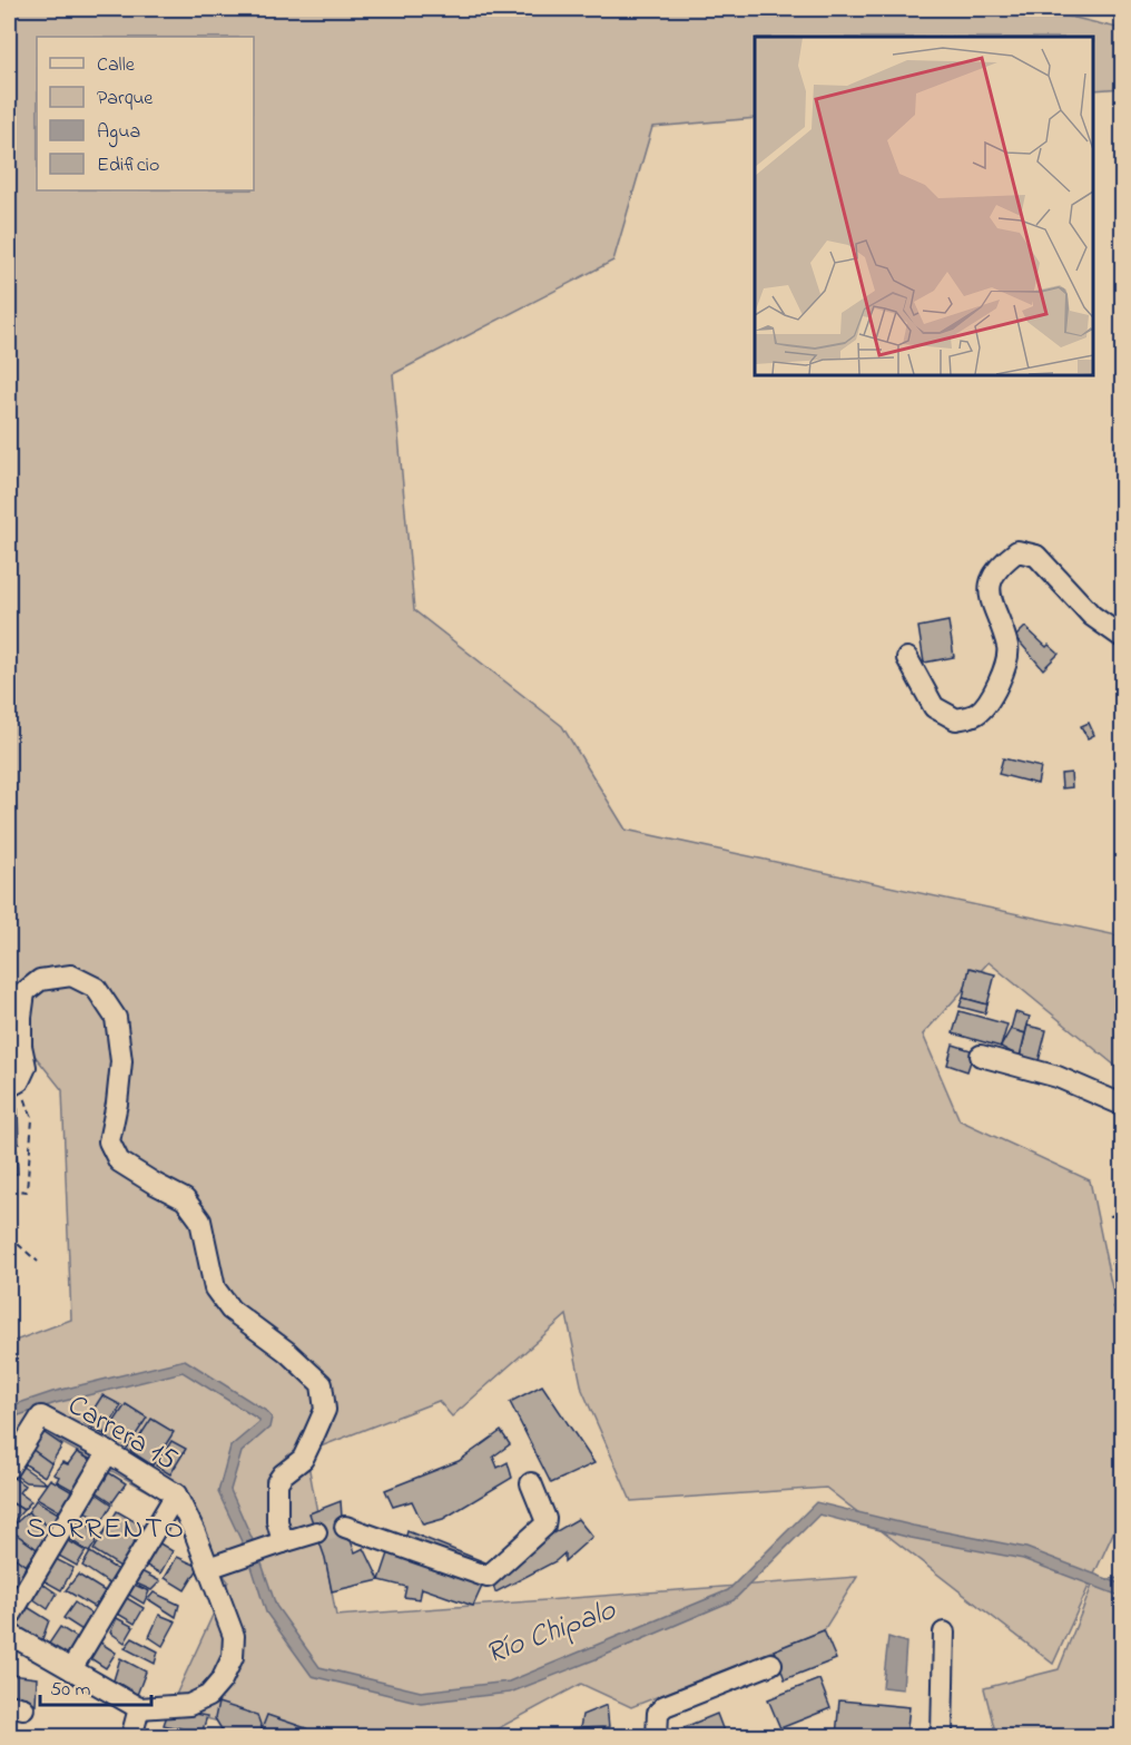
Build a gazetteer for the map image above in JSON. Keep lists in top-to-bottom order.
{
  "streets": {
    "street": ["Carrera 15"]
  },
  "districts": ["SORRENTO"],
  "water": ["Río Chipalo"],
  "legend": [
    "Calle",
    "Parque",
    "Agua",
    "Edificio"
  ],
  "scale_bar": "50 m"
}
